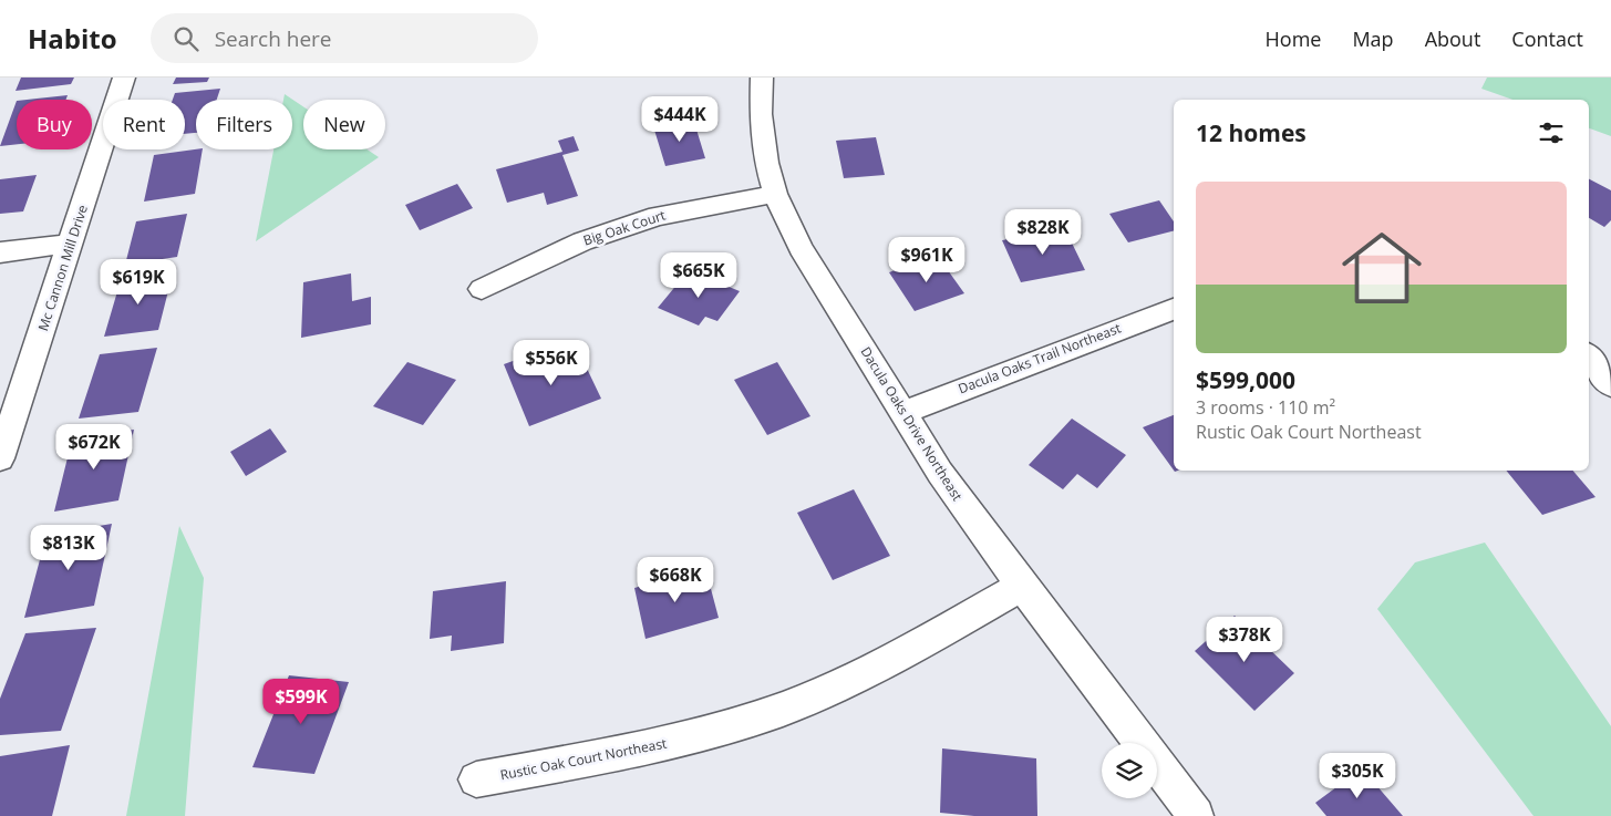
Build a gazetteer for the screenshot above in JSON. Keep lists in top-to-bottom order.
{
  "streets": {
    "street": [
      "Big Oak Court",
      "Mc Cannon Mill Drive",
      "Dacula Oaks Trail Northeast",
      "Dacula Oaks Drive Northeast",
      "Rustic Oak Court Northeast"
    ]
  },
  "crossings": [
    ["Big Oak Court", "Dacula Oaks Drive Northeast"],
    ["Dacula Oaks Trail Northeast", "Dacula Oaks Drive Northeast"],
    ["Dacula Oaks Drive Northeast", "Rustic Oak Court Northeast"]
  ],
  "page": {
    "header": "Habito",
    "search": "Search here",
    "nav": [
      "Home",
      "Map",
      "About",
      "Contact"
    ],
    "price": [
      "$444K",
      "$828K",
      "$961K",
      "$665K",
      "$619K",
      "$556K",
      "$672K",
      "$813K",
      "$668K",
      "$378K",
      "$599K",
      "$305K"
    ],
    "chip": [
      "Buy",
      "Rent",
      "Filters",
      "New"
    ],
    "heading": "12 homes",
    "list": [
      {
        "name": "$599,000",
        "note": "3 rooms · 110 m² · Rustic Oak Court Northeast"
      }
    ]
  }
}
